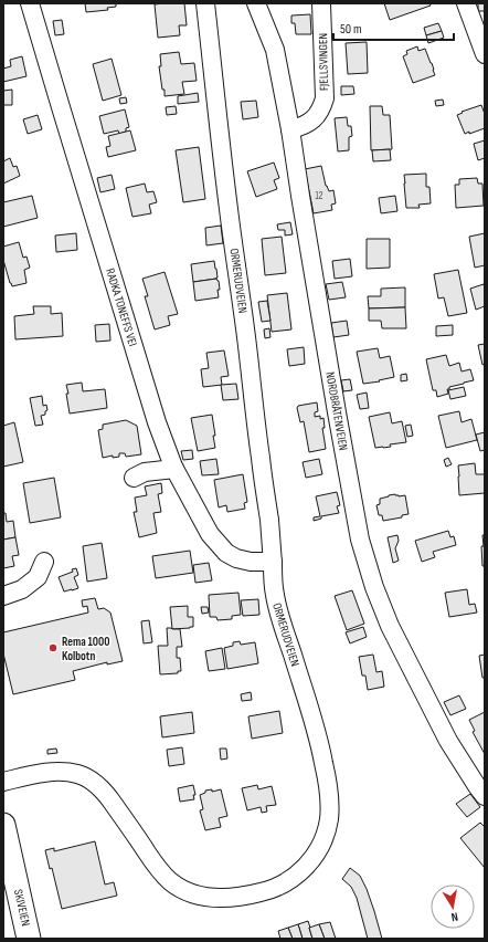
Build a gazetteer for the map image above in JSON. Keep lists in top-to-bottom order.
{
  "streets": {
    "main road": ["SKIVEIEN"],
    "street": [
      "FJELLSVINGEN",
      "ORMERUDVEIEN",
      "RADKA TONEFFS VEI",
      "NORDBRÅTENVEIEN"
    ]
  },
  "crossings": [
    ["FJELLSVINGEN", "NORDBRÅTENVEIEN"],
    ["ORMERUDVEIEN", "RADKA TONEFFS VEI"]
  ],
  "places": ["Rema 1000 Kolbotn"],
  "house_numbers": ["12"],
  "scale_bar": "50 m",
  "north": "bottom"
}
